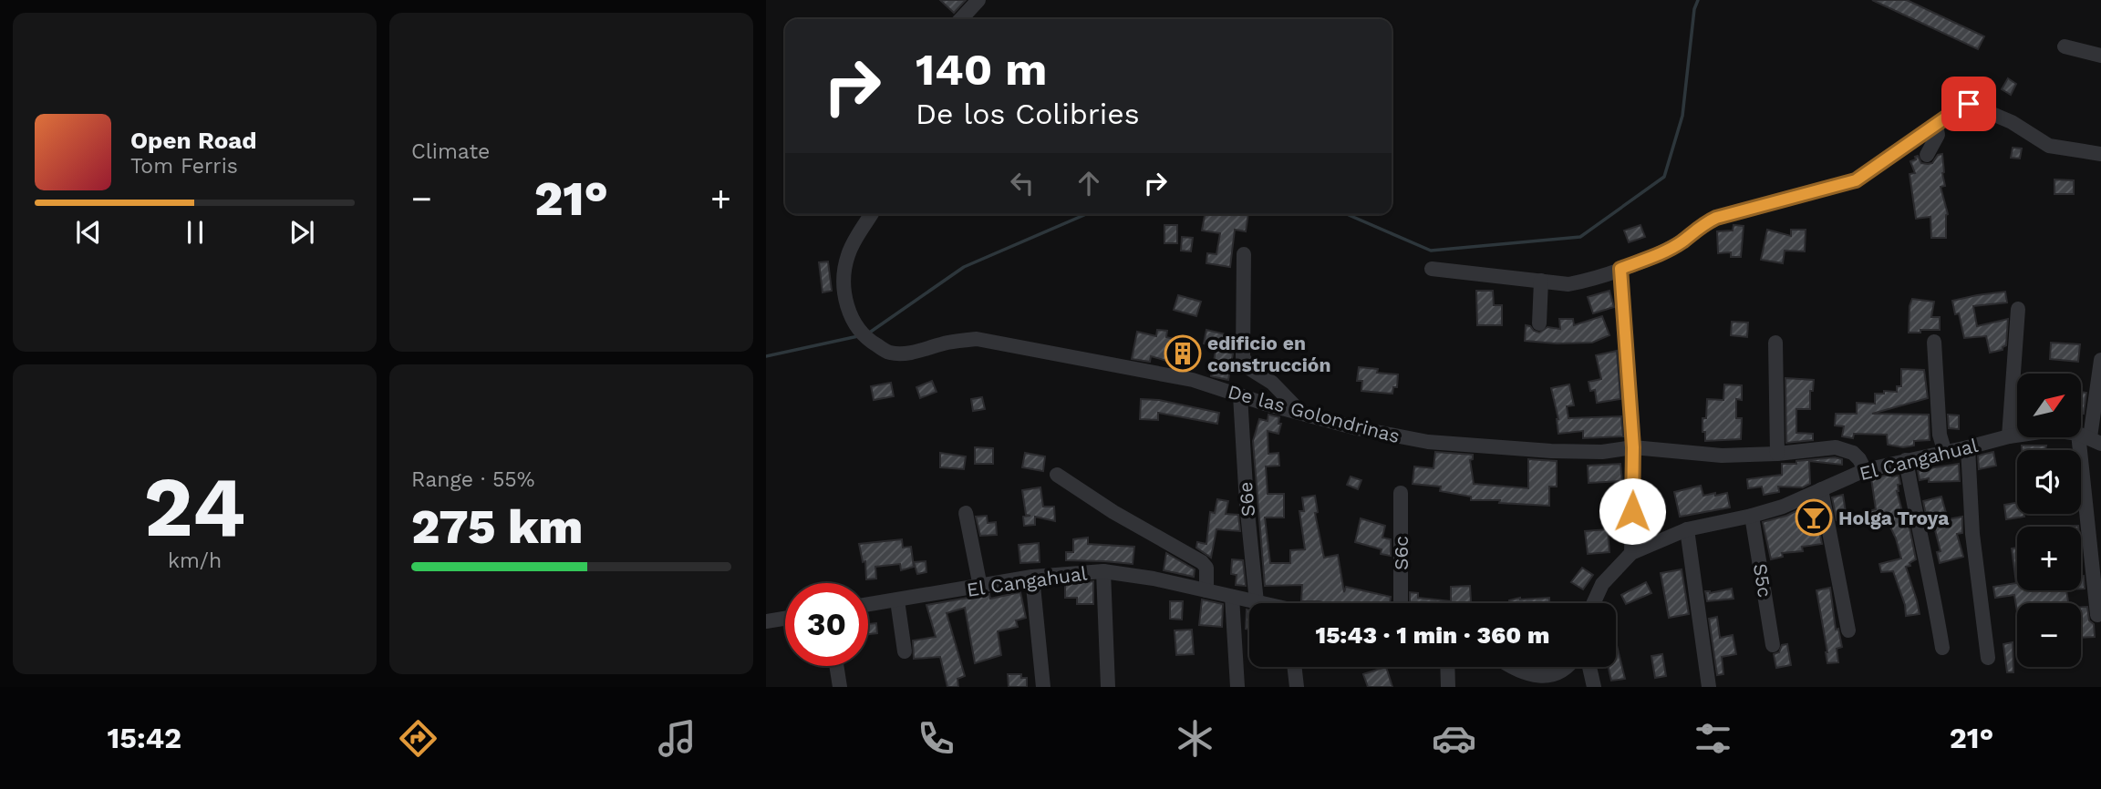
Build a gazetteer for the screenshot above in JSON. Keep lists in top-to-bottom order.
{
  "streets": {
    "street": [
      "De las Golondrinas",
      "El Cangahual",
      "S6e",
      "S6c",
      "S5c"
    ]
  },
  "crossings": [
    ["De las Golondrinas", "El Cangahual"],
    ["De las Golondrinas", "S6e"],
    ["El Cangahual", "S6e"],
    ["El Cangahual", "S5c"]
  ],
  "places": {
    "building": ["edificio en construcción"],
    "bar": ["Holga Troya"]
  },
  "north": "top right",
  "page": {
    "tile": [
      "Climate",
      ["24", "km/h"],
      ["Range · 55%", "275 km"]
    ],
    "turn": ["140 m", "De los Colibries"],
    "song": ["Open Road", "Tom Ferris"],
    "heat": ["−", "21°", "+"],
    "map_buttons": ["+", "−"],
    "limit": "30",
    "trip": "15:43 · 1 min · 360 m",
    "tabs": ["15:42", "21°"]
  }
}
